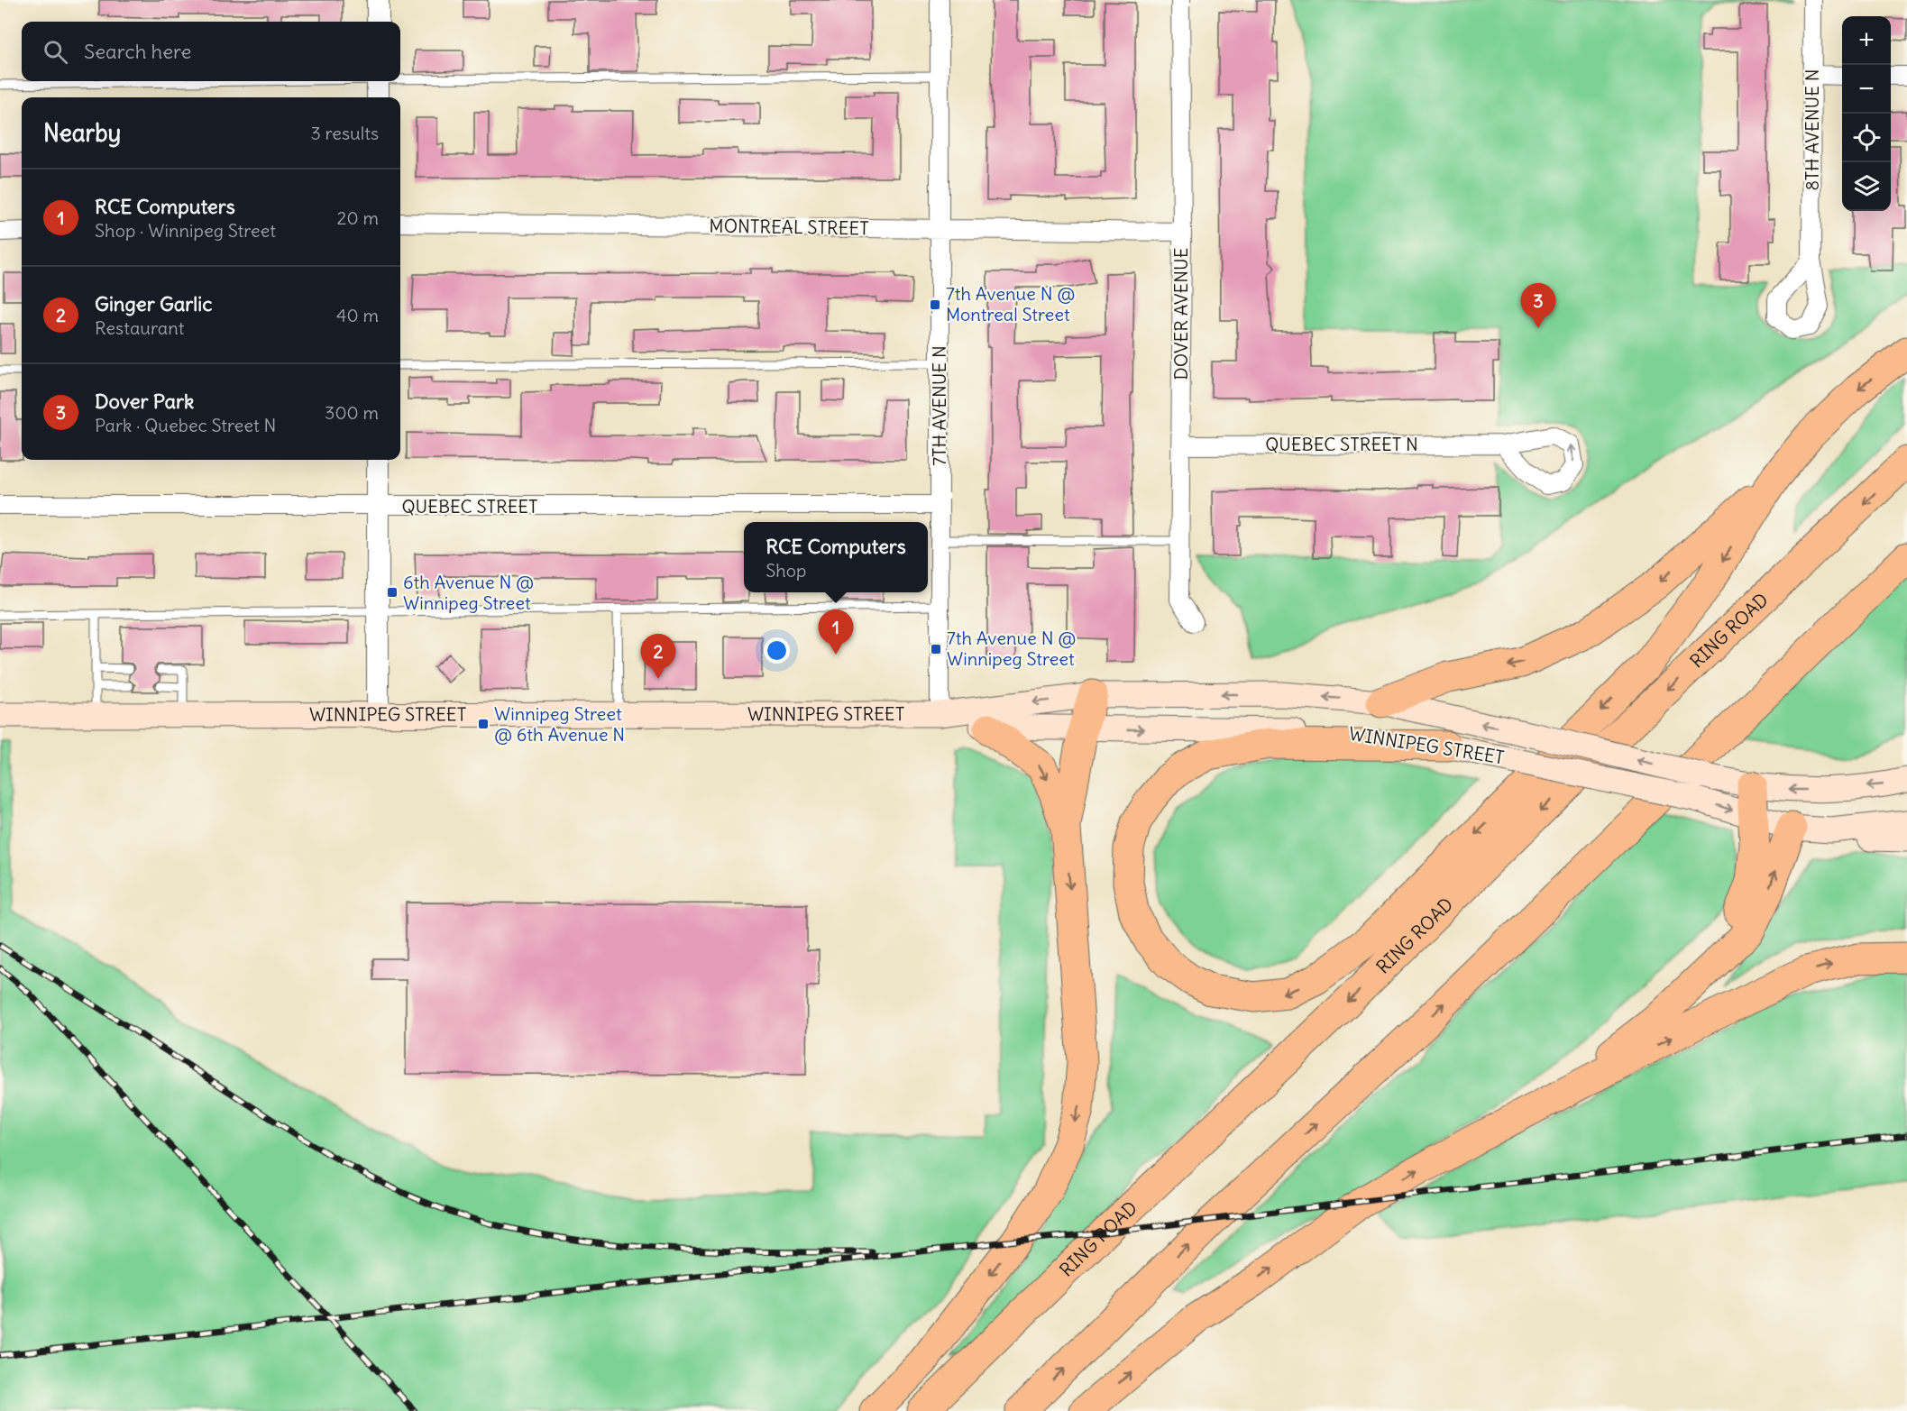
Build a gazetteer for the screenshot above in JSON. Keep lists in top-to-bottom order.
{
  "streets": {
    "highway": ["RING ROAD"],
    "main road": ["WINNIPEG STREET"],
    "street": [
      "8TH AVENUE N",
      "MONTREAL STREET",
      "DOVER AVENUE",
      "7TH AVENUE N",
      "QUEBEC STREET N",
      "QUEBEC STREET"
    ]
  },
  "crossings": [
    ["MONTREAL STREET", "DOVER AVENUE"],
    ["MONTREAL STREET", "7TH AVENUE N"],
    ["DOVER AVENUE", "QUEBEC STREET N"],
    ["7TH AVENUE N", "QUEBEC STREET"],
    ["7TH AVENUE N", "WINNIPEG STREET"]
  ],
  "places": {
    "transit": [
      "7th Avenue N @ Montreal Street",
      "6th Avenue N @ Winnipeg Street",
      "7th Avenue N @ Winnipeg Street",
      "Winnipeg Street @ 6th Avenue N"
    ]
  },
  "page": {
    "map_buttons": ["+", "−"],
    "search": "Search here",
    "heading": ["Nearby", "3 results"],
    "list": [
      {
        "mark": "1",
        "name": "RCE Computers",
        "note": "Shop · Winnipeg Street",
        "value": "20 m"
      },
      {
        "mark": "2",
        "name": "Ginger Garlic",
        "note": "Restaurant",
        "value": "40 m"
      },
      {
        "mark": "3",
        "name": "Dover Park",
        "note": "Park · Quebec Street N",
        "value": "300 m"
      }
    ],
    "pins": ["3", "1", "2"],
    "popup": ["RCE Computers", "Shop"]
  }
}
